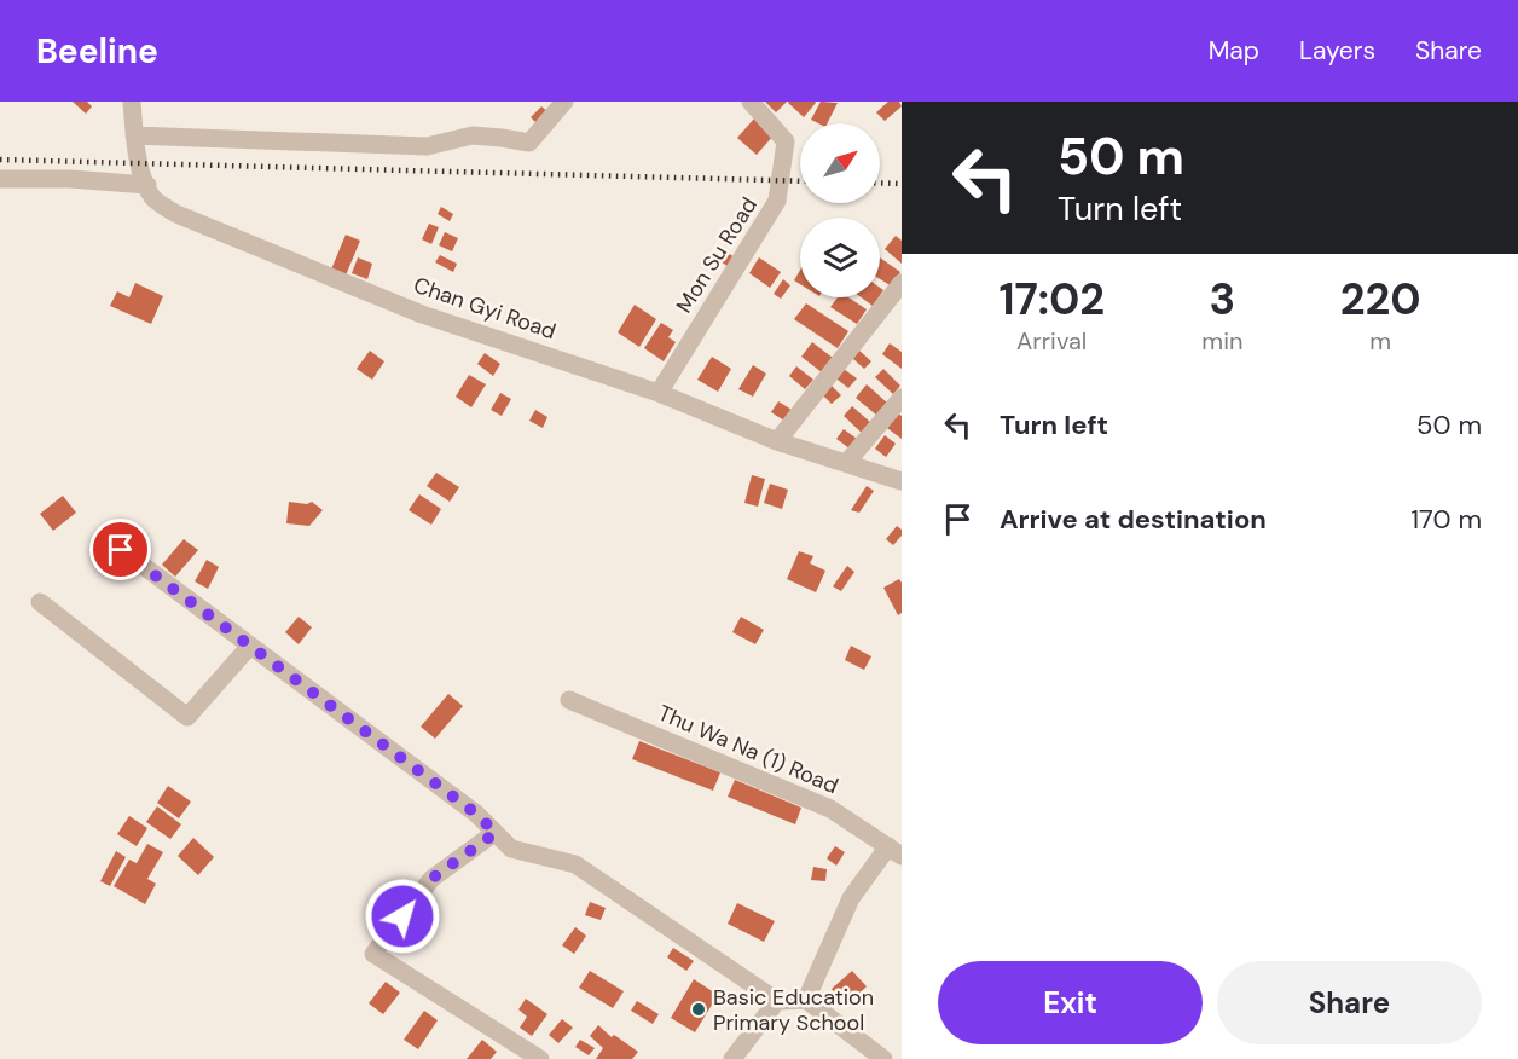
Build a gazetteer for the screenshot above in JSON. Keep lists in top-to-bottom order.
{
  "streets": {
    "street": ["Mon Su Road", "Chan Gyi Road", "Thu Wa Na (1) Road"]
  },
  "crossings": [
    ["Mon Su Road", "Chan Gyi Road"]
  ],
  "places": ["Basic Education Primary School"],
  "north": "top right",
  "page": {
    "header": "Beeline",
    "nav": ["Map", "Layers", "Share"],
    "turn": ["50 m", "Turn left"],
    "eta": [
      "17:02",
      "Arrival",
      "3",
      "min",
      "220",
      "m"
    ],
    "list": [
      {
        "name": "Turn left",
        "value": "50 m"
      },
      {
        "name": "Arrive at destination",
        "value": "170 m"
      }
    ],
    "buttons": ["Exit", "Share"]
  }
}
